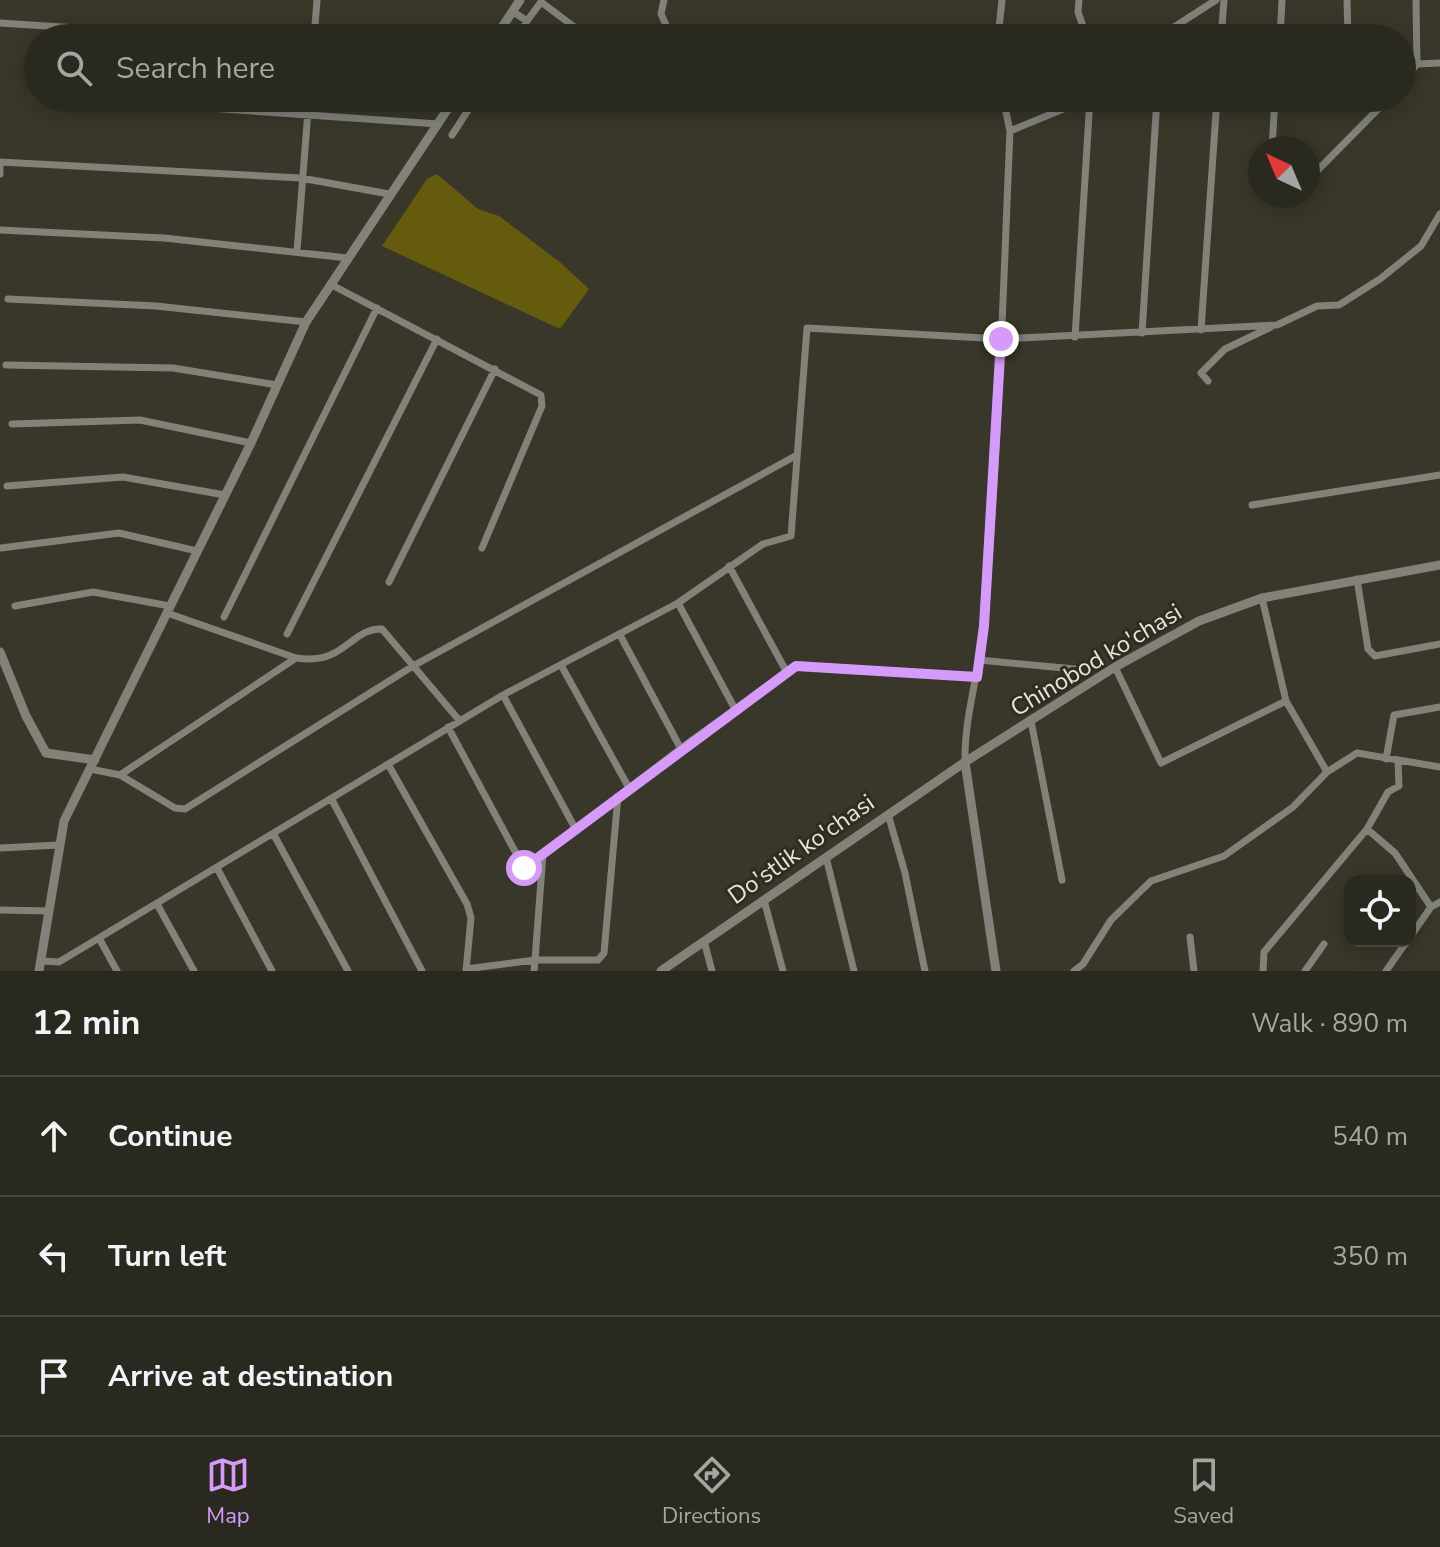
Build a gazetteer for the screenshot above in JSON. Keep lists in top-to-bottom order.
{
  "streets": {
    "street": ["Chinobod ko'chasi", "Do'stlik ko'chasi"]
  },
  "crossings": [
    ["Chinobod ko'chasi", "Do'stlik ko'chasi"]
  ],
  "north": "top left",
  "page": {
    "search": "Search here",
    "heading": ["12 min", "Walk · 890 m"],
    "list": [
      ["Continue", "540 m"],
      ["Turn left", "350 m"],
      "Arrive at destination"
    ],
    "nav": ["Map", "Directions", "Saved"]
  }
}
